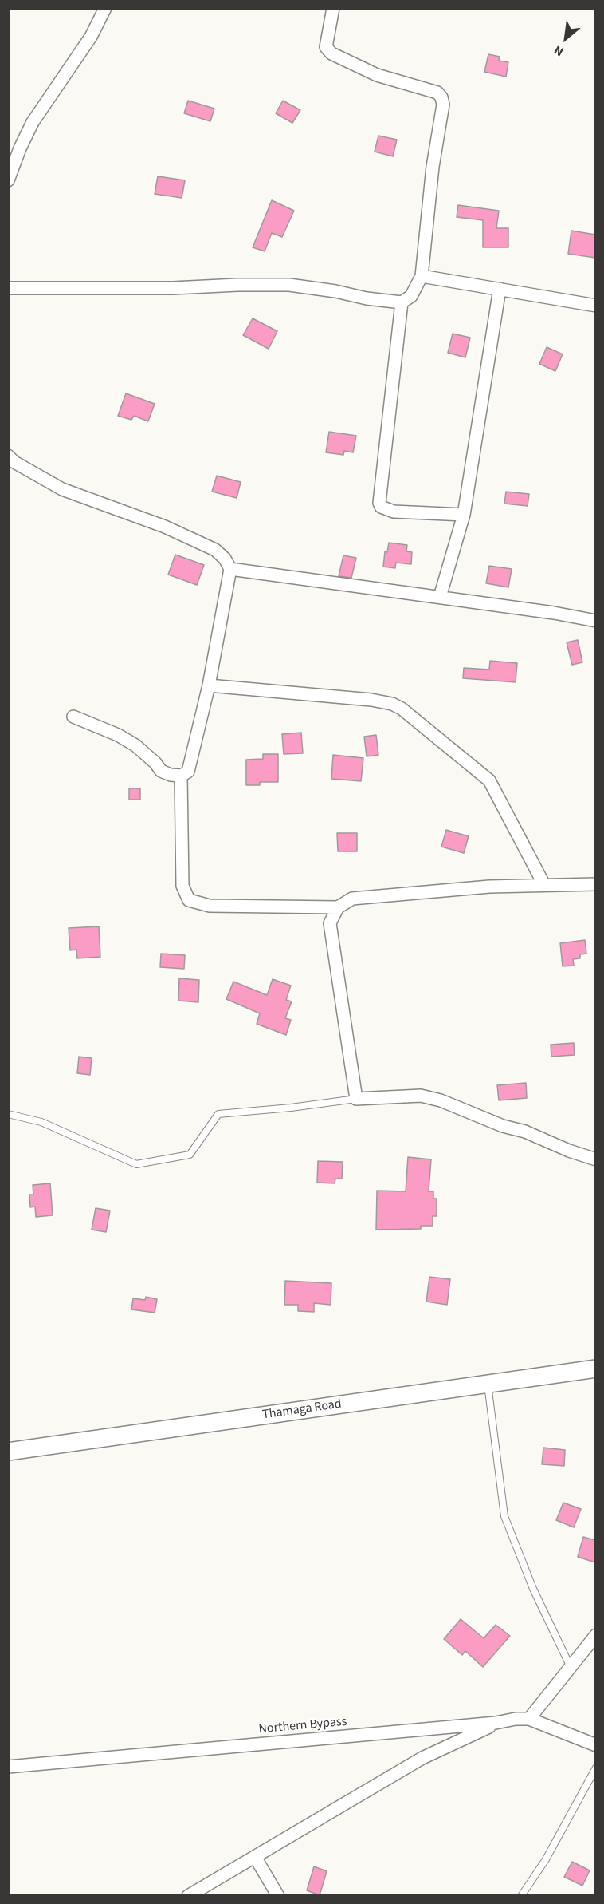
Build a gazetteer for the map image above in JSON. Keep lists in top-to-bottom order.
{
  "streets": {
    "main road": ["Thamaga Road"],
    "street": ["Northern Bypass"]
  },
  "north": "bottom left"
}
